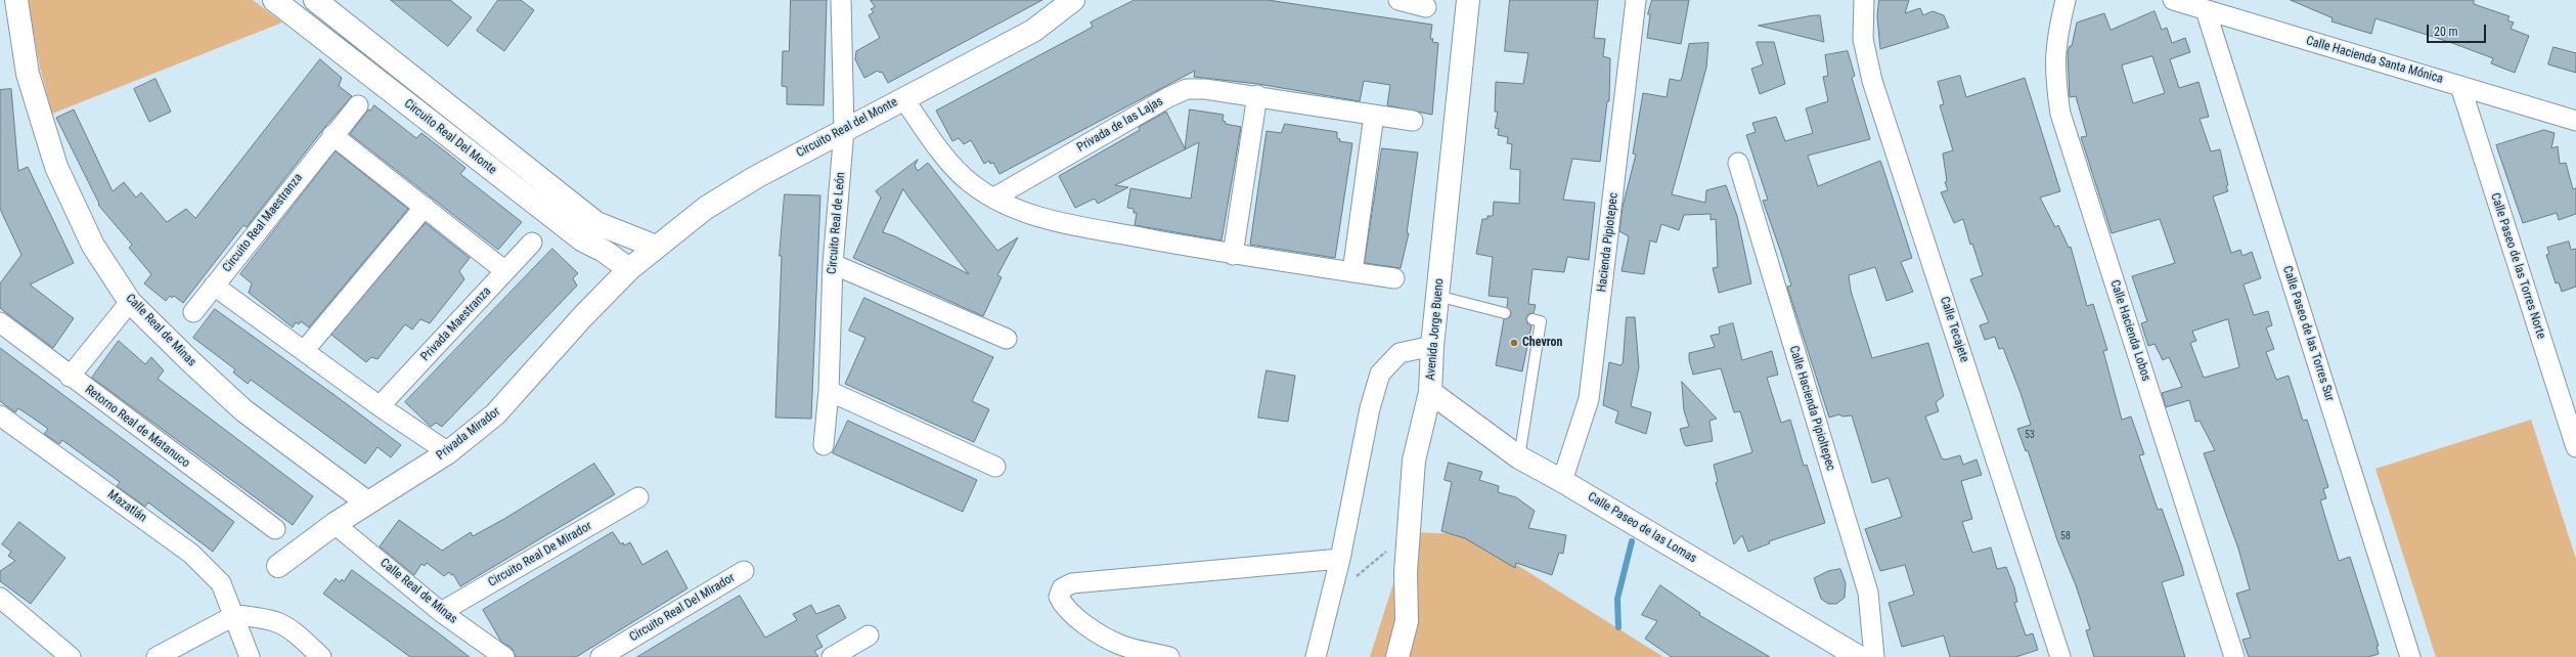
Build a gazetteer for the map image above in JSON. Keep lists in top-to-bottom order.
{
  "streets": {
    "street": [
      "Calle Hacienda Santa Mónica",
      "Privada de las Lajas",
      "Circuito Real del Monte",
      "Circuito Real Del Monte",
      "Circuito Real Maestranza",
      "Circuito Real de León",
      "Hacienda Pipiotepec",
      "Calle Paseo de las Torres Norte",
      "Privada Maestranza",
      "Avenida Jorge Bueno",
      "Calle Tecajete",
      "Calle Real de Minas",
      "Calle Hacienda Lobos",
      "Calle Paseo de las Torres Sur",
      "Calle Hacienda Pipioltepec",
      "Retorno Real de Matanuco",
      "Privada Mirador",
      "Mazatlán",
      "Calle Paseo de las Lomas",
      "Circuito Real De Mirador",
      "Circuito Real Del Mirador"
    ]
  },
  "crossings": [
    ["Calle Hacienda Santa Mónica", "Calle Paseo de las Torres Norte"],
    ["Calle Hacienda Santa Mónica", "Calle Paseo de las Torres Sur"],
    ["Circuito Real del Monte", "Circuito Real Del Monte"],
    ["Circuito Real del Monte", "Circuito Real de León"],
    ["Circuito Real del Monte", "Privada Mirador"],
    ["Circuito Real Del Monte", "Privada Mirador"],
    ["Hacienda Pipiotepec", "Calle Paseo de las Lomas"],
    ["Avenida Jorge Bueno", "Calle Paseo de las Lomas"],
    ["Calle Real de Minas", "Privada Mirador"],
    ["Calle Real de Minas", "Circuito Real De Mirador"]
  ],
  "places": ["Chevron"],
  "house_numbers": ["53", "58"],
  "scale_bar": "20 m"
}
